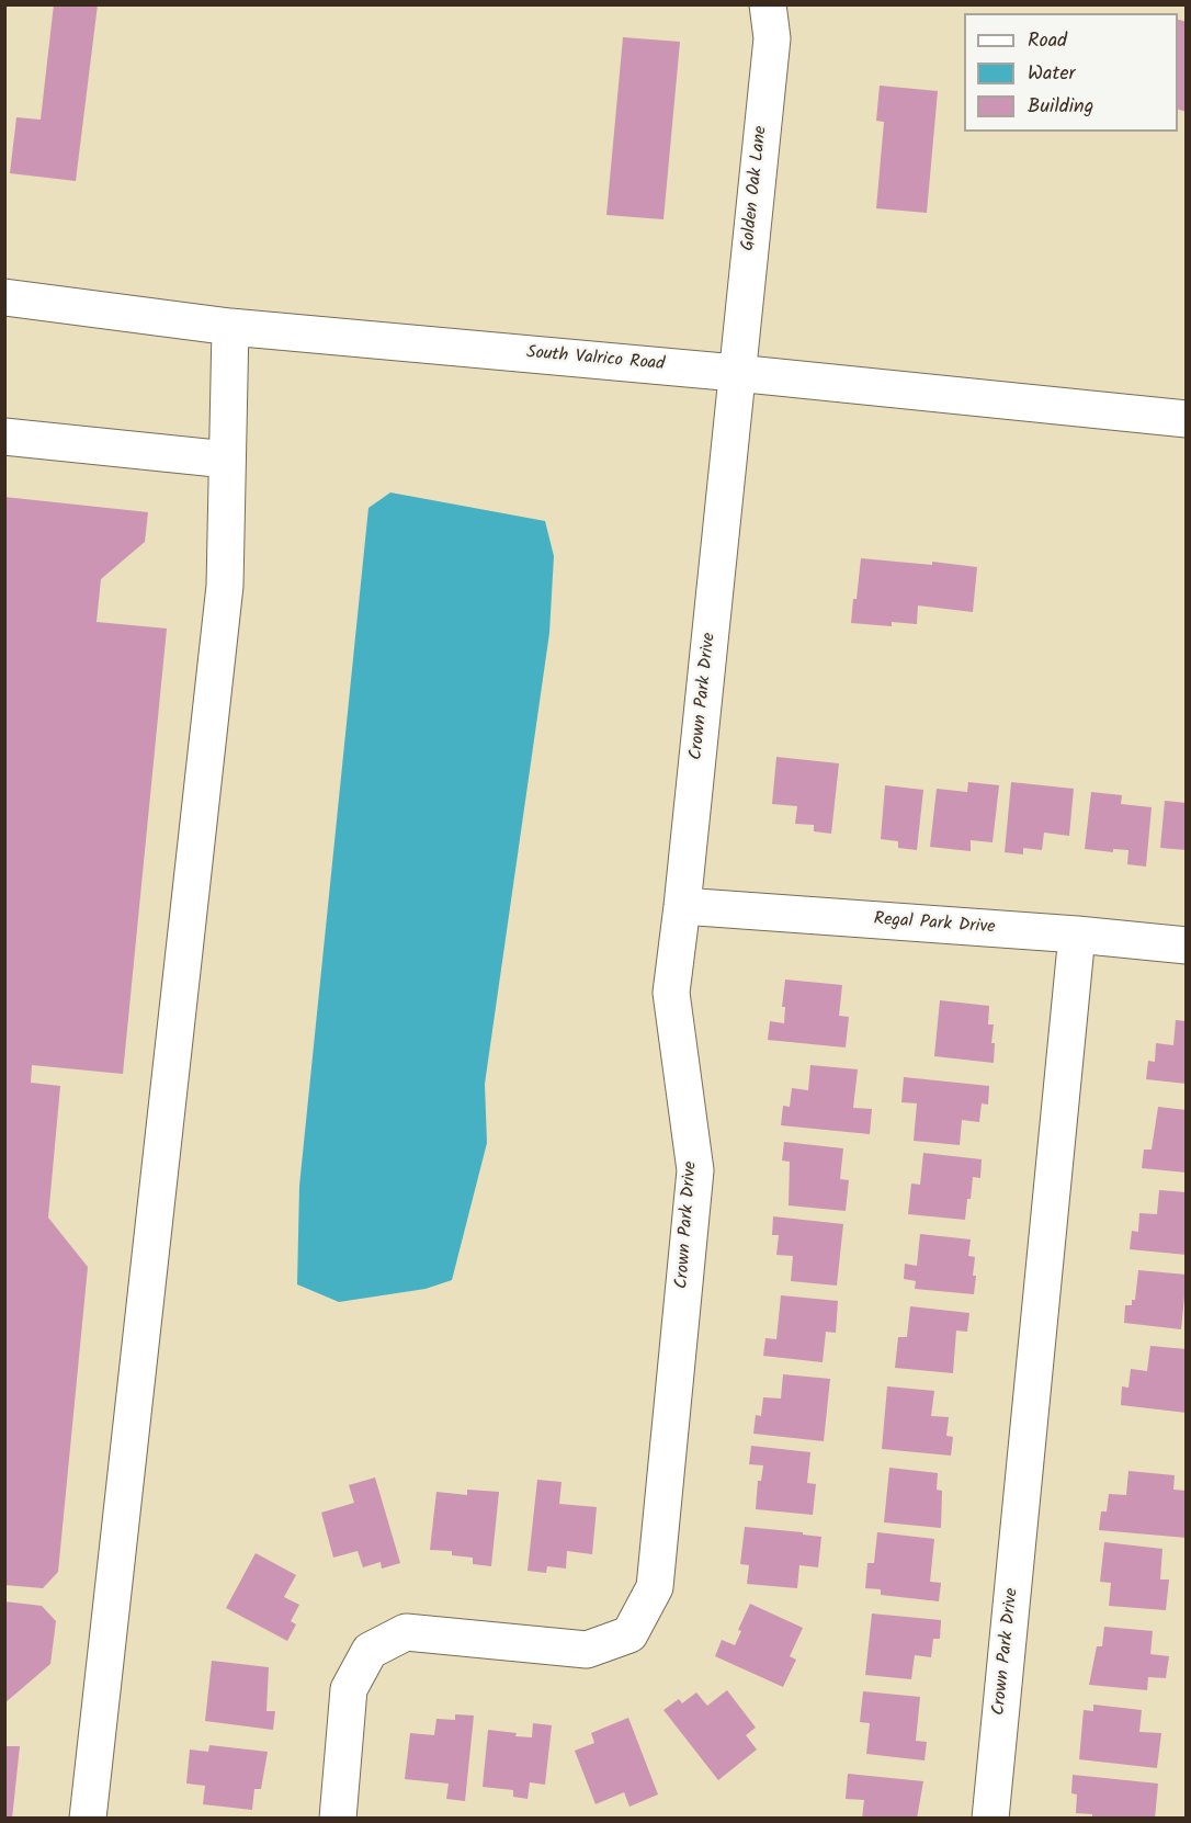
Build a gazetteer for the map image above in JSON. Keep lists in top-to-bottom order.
{
  "streets": {
    "street": [
      "Golden Oak Lane",
      "South Valrico Road",
      "Crown Park Drive",
      "Regal Park Drive"
    ]
  },
  "crossings": [
    ["Golden Oak Lane", "South Valrico Road"],
    ["Golden Oak Lane", "Crown Park Drive"],
    ["South Valrico Road", "Crown Park Drive"],
    ["Crown Park Drive", "Regal Park Drive"]
  ],
  "legend": ["Road", "Water", "Building"]
}
